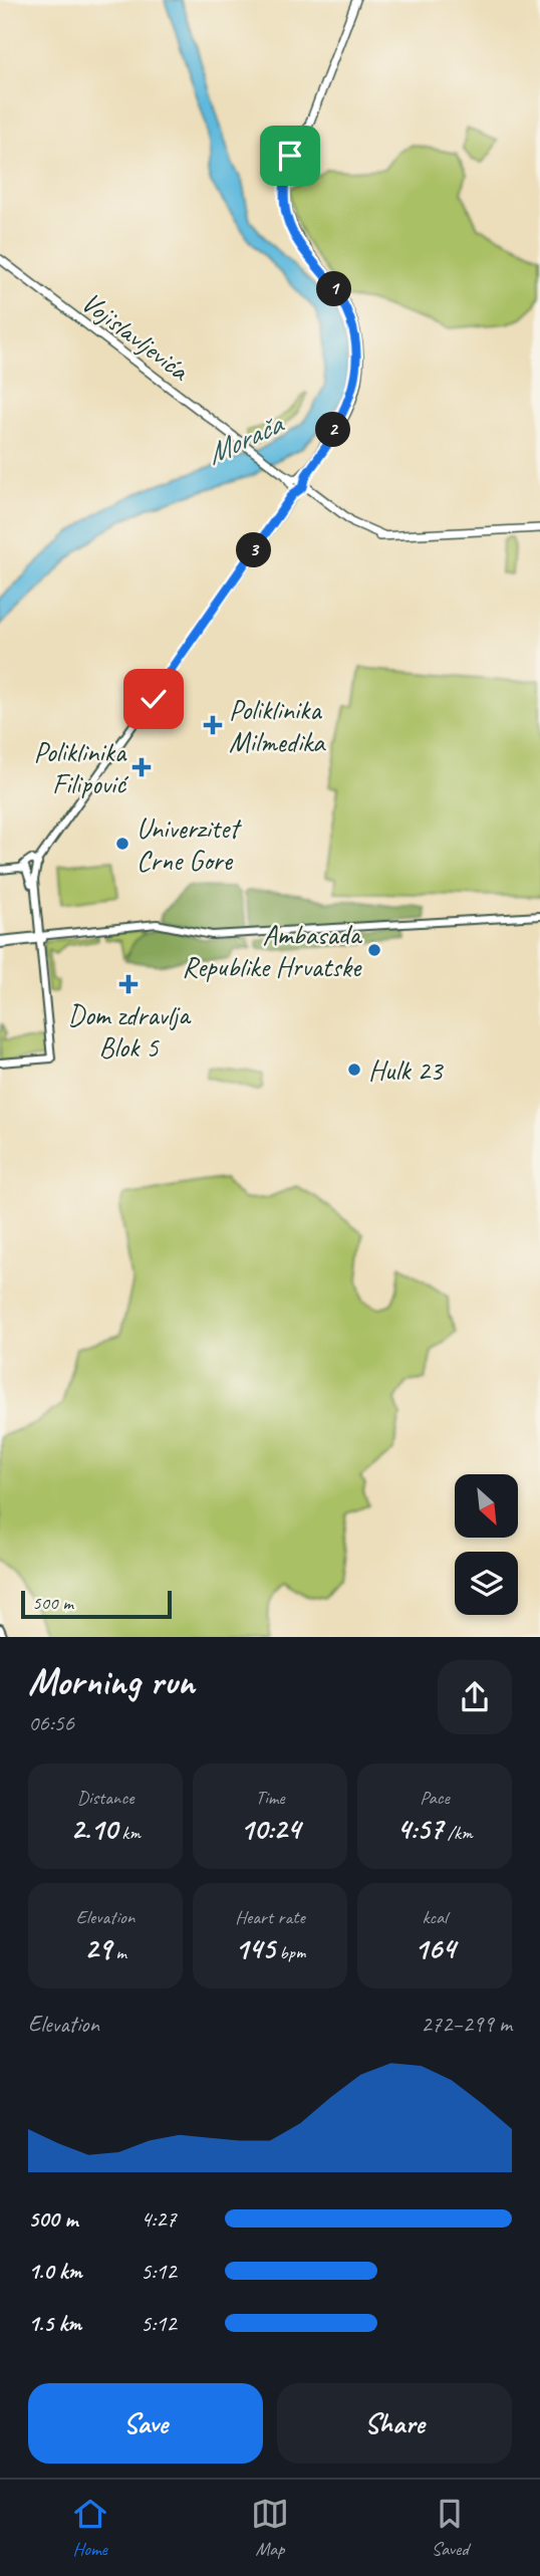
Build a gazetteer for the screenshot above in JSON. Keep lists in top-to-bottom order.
{
  "streets": {
    "main road": ["Vojislavljevića"]
  },
  "water": ["Morača"],
  "places": {
    "health": ["Poliklinika Milmedika", "Poliklinika Filipović", "Dom zdravlja Blok 5"],
    "other": ["Univerzitet Crne Gore", "Ambasada Republike Hrvatske", "Hulk 23"]
  },
  "scale_bar": "500 m",
  "north": "bottom right",
  "page": {
    "pins": ["1", "2", "3"],
    "scale": "500 m",
    "heading": ["Morning run", "06:56"],
    "stats": [
      ["Distance", "2.10 km"],
      ["Time", "10:24"],
      ["Pace", "4:57 /km"],
      ["Elevation", "29 m"],
      ["Heart rate", "145 bpm"],
      ["kcal", "164"]
    ],
    "chart": ["Elevation", "272–299 m"],
    "list": [
      {
        "name": "500 m",
        "note": "4:27"
      },
      {
        "name": "1.0 km",
        "note": "5:12"
      },
      {
        "name": "1.5 km",
        "note": "5:12"
      }
    ],
    "buttons": ["Save", "Share"],
    "tabs": ["Home", "Map", "Saved"]
  }
}
